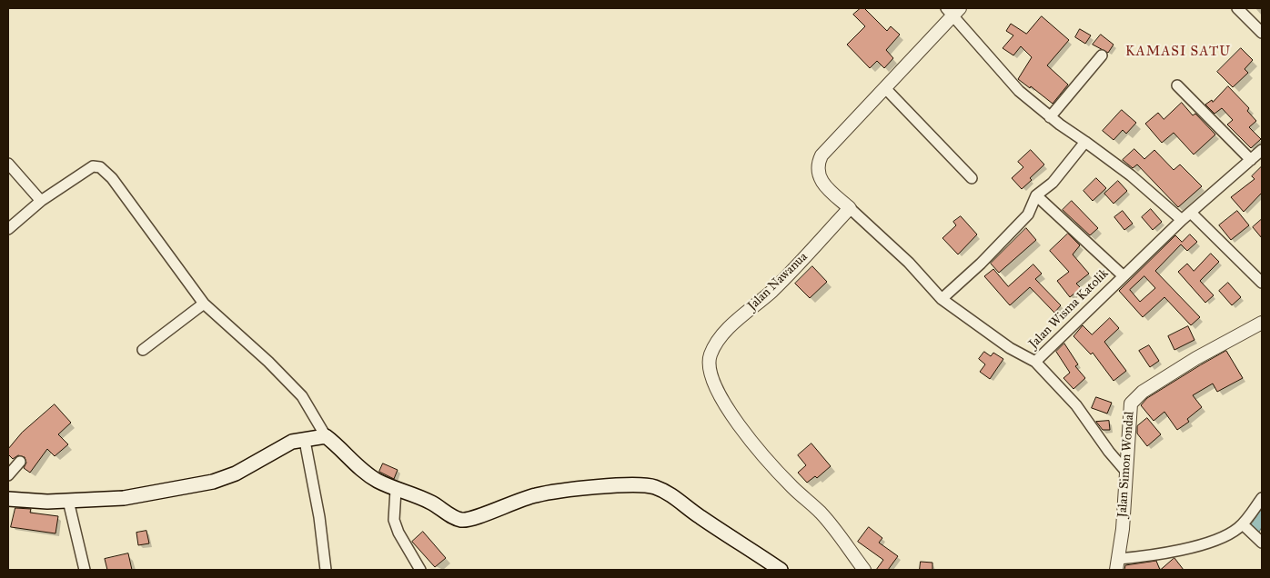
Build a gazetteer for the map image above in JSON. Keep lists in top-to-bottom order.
{
  "streets": {
    "street": ["Jalan Nawanua", "Jalan Wisma Katolik", "Jalan Simon Wondal"]
  },
  "crossings": [
    ["Jalan Nawanua", "Jalan Wisma Katolik"]
  ],
  "districts": ["KAMASI SATU"]
}
